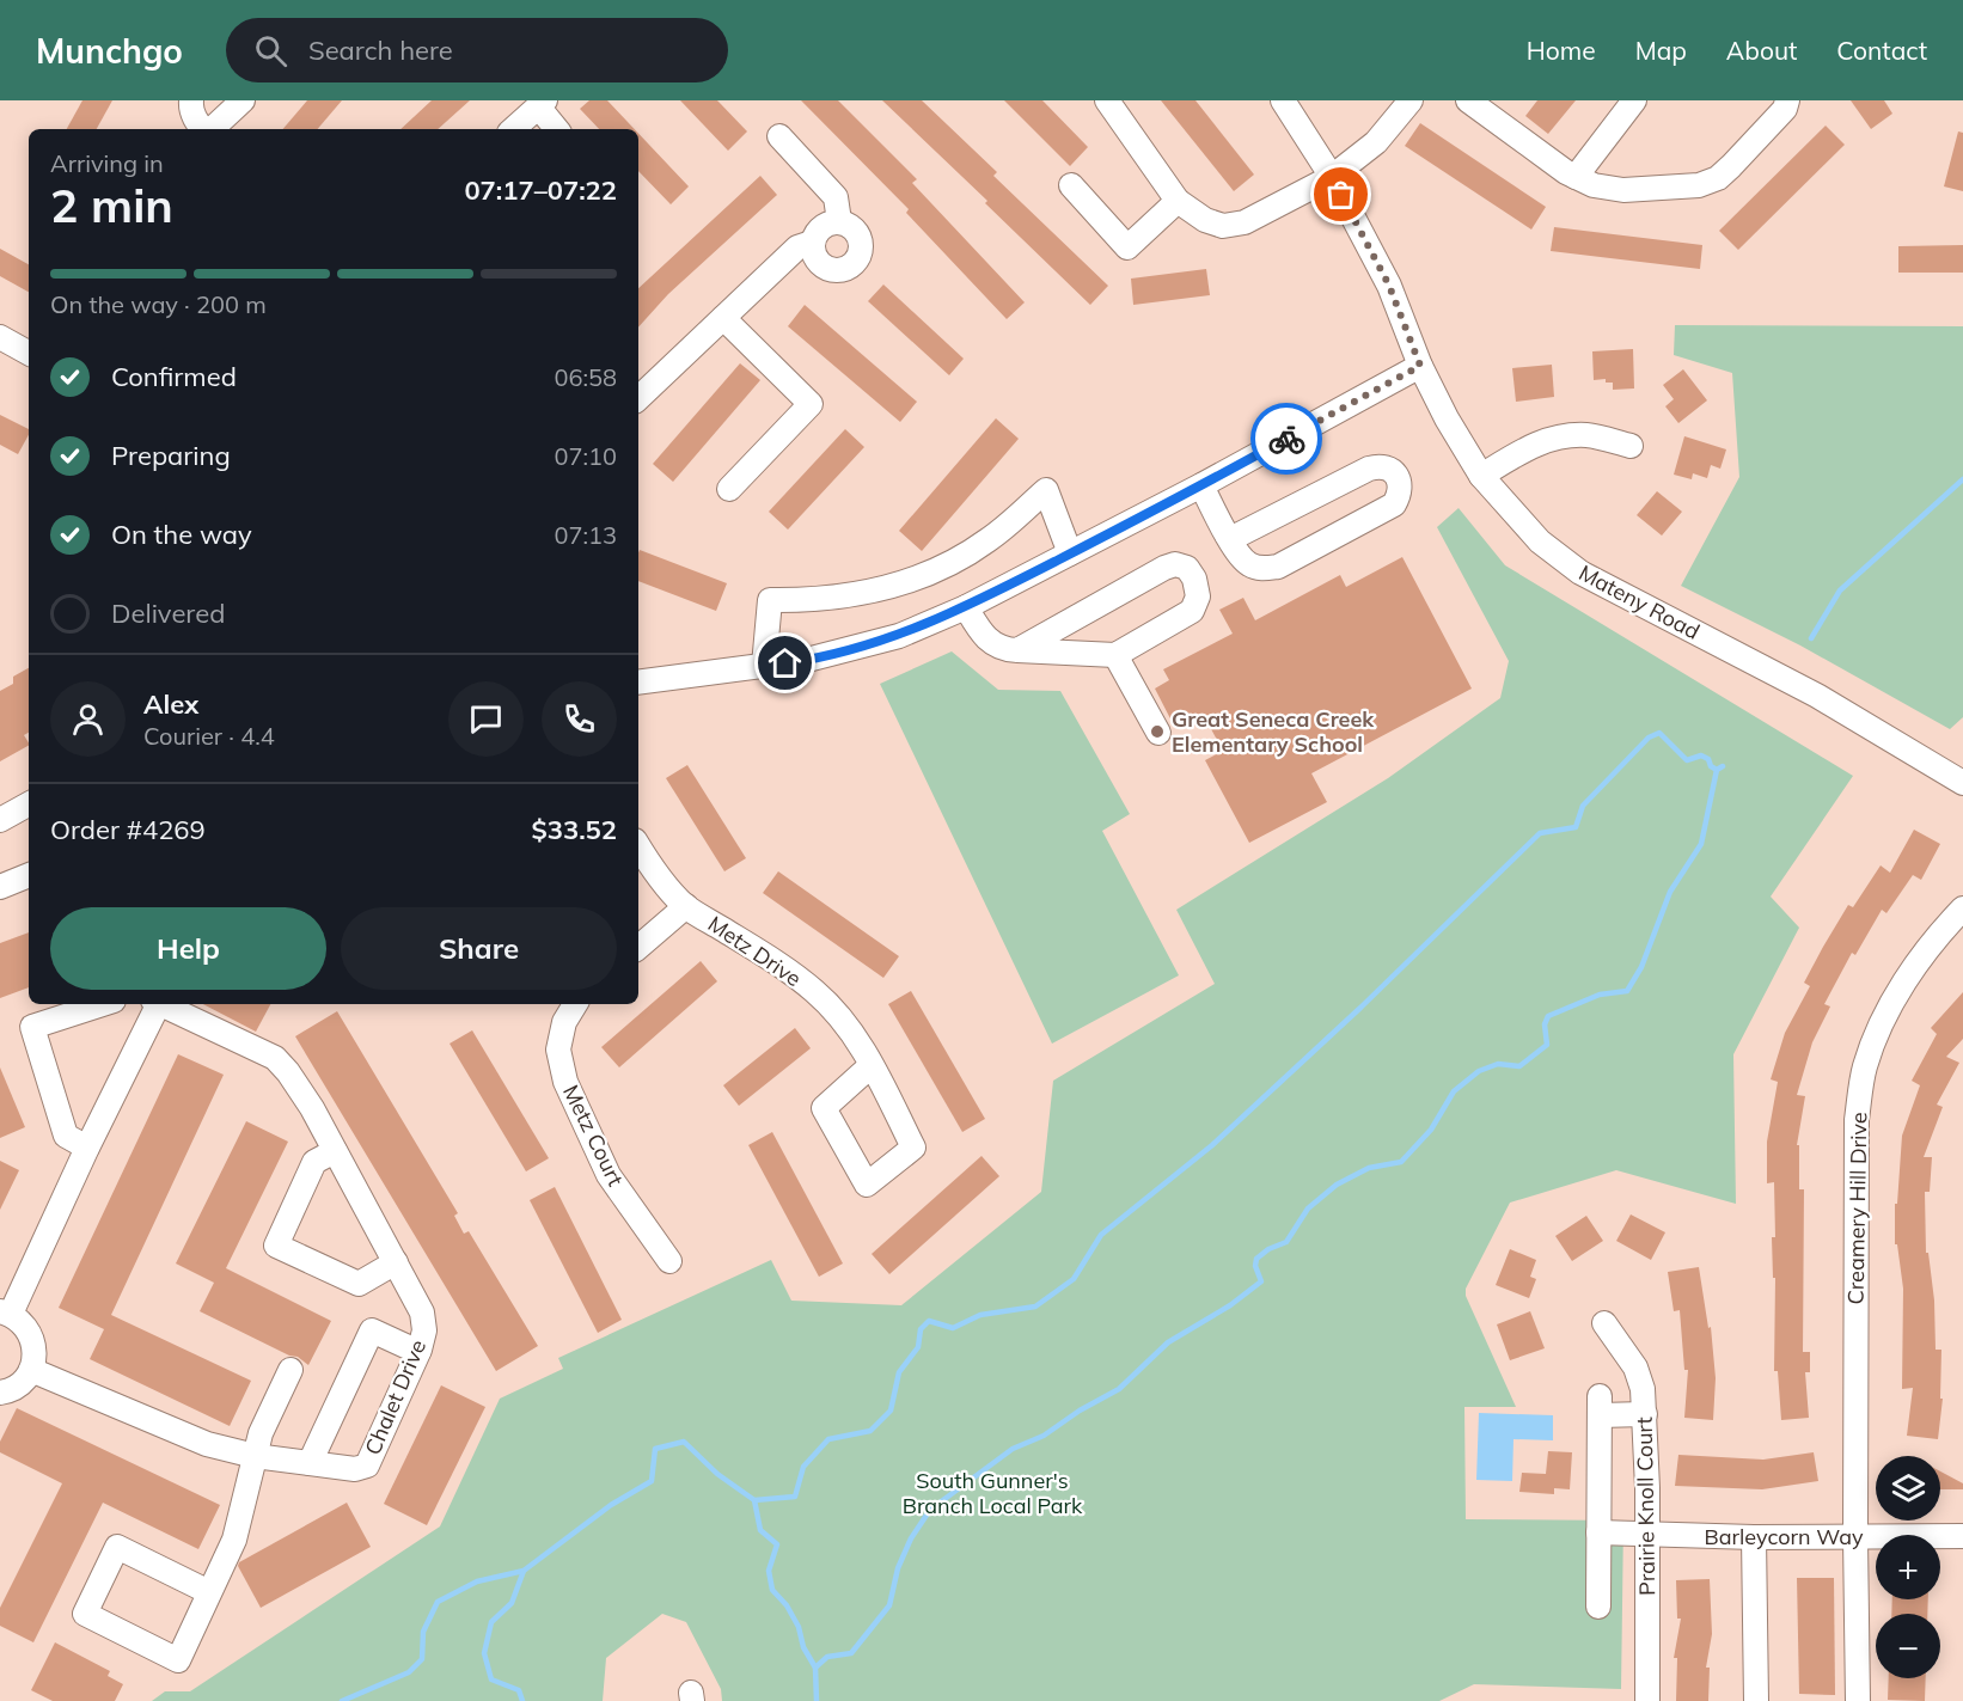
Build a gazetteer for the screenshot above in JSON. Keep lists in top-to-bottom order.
{
  "streets": {
    "street": [
      "Mateny Road",
      "Metz Drive",
      "Metz Court",
      "Creamery Hill Drive",
      "Chalet Drive",
      "Prairie Knoll Court",
      "Barleycorn Way"
    ]
  },
  "crossings": [
    ["Creamery Hill Drive", "Barleycorn Way"],
    ["Prairie Knoll Court", "Barleycorn Way"]
  ],
  "parks": ["South Gunner's Branch Local Park"],
  "places": ["Great Seneca Creek Elementary School"],
  "page": {
    "header": "Munchgo",
    "search": "Search here",
    "nav": [
      "Home",
      "Map",
      "About",
      "Contact"
    ],
    "heading": ["2 min", "Arriving in", "07:17–07:22"],
    "panel": [
      "Alex",
      "Courier · 4.4",
      "Order #4269",
      "$33.52"
    ],
    "bar": "On the way · 200 m",
    "list": [
      ["Confirmed", "06:58"],
      ["Preparing", "07:10"],
      ["On the way", "07:13"],
      "Delivered"
    ],
    "buttons": ["Help", "Share"],
    "map_buttons": ["+", "−"]
  }
}
